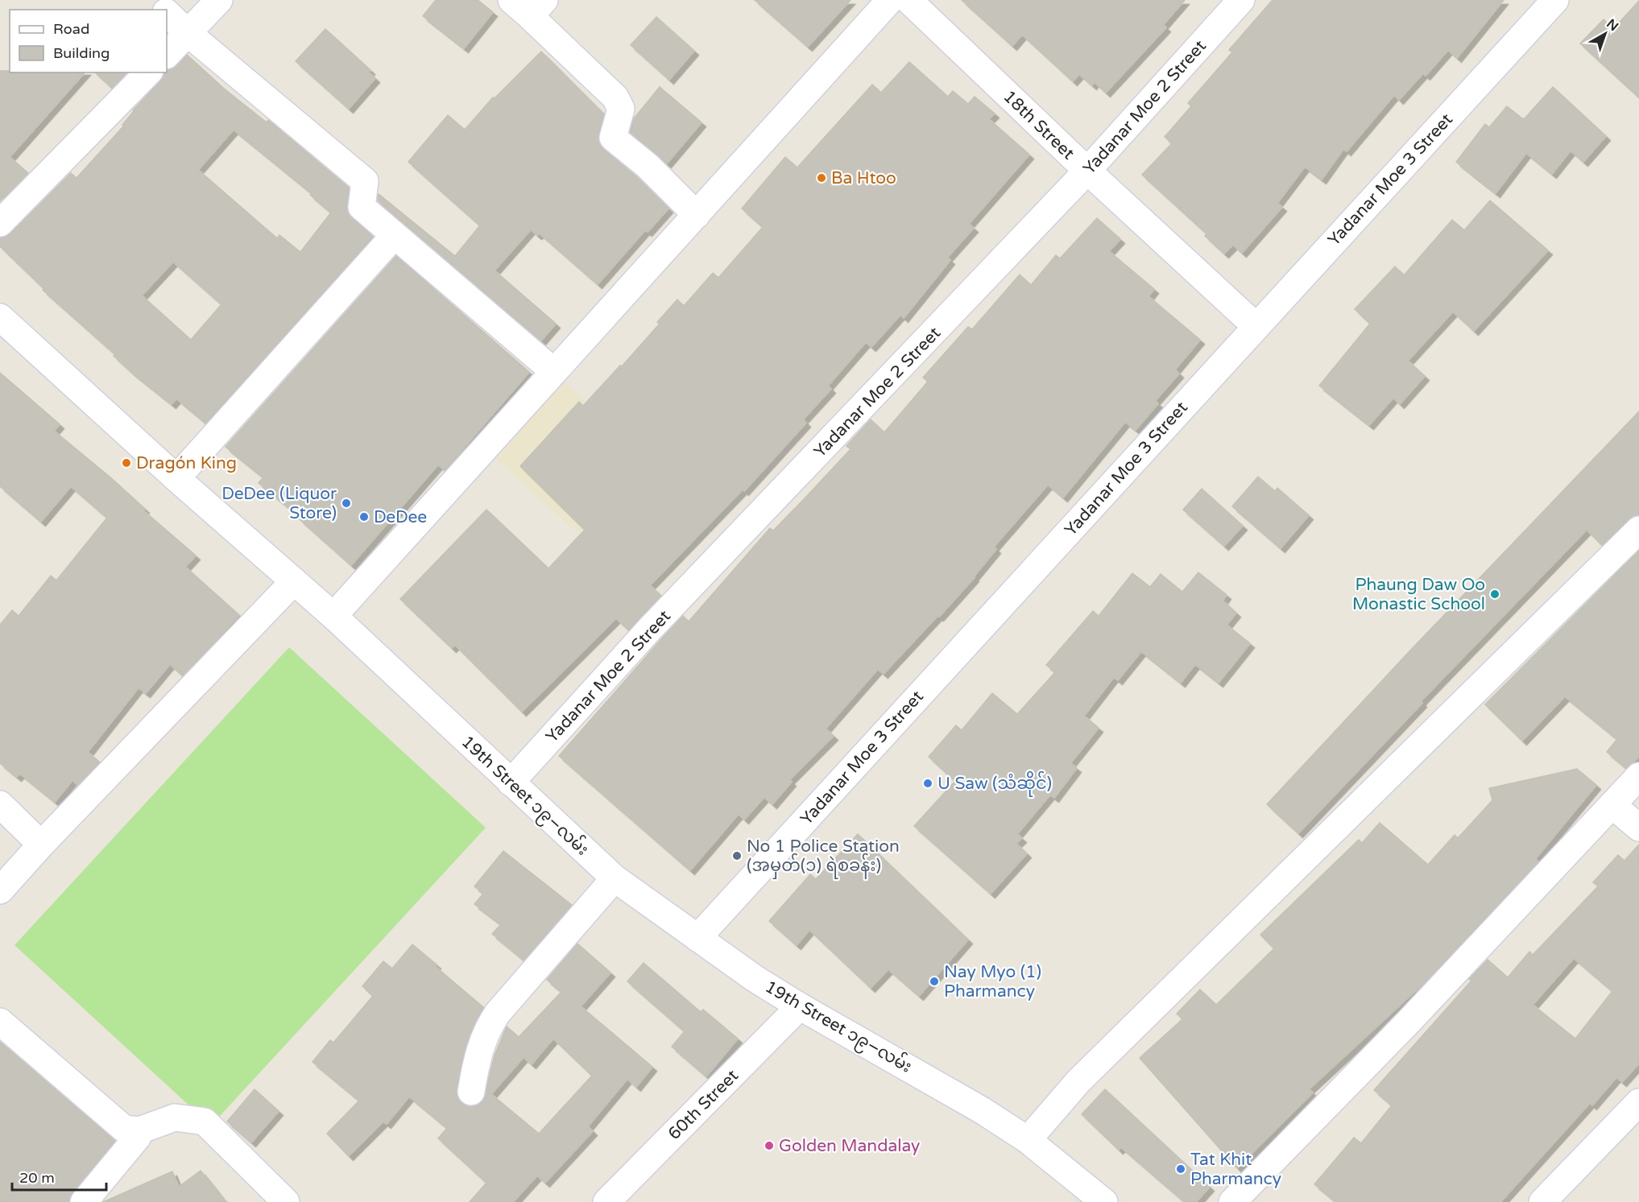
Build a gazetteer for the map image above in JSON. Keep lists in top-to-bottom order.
{
  "streets": {
    "street": [
      "Yadanar Moe 2 Street",
      "18th Street",
      "Yadanar Moe 3 Street",
      "19th Street ၁၉−လမ်း",
      "60th Street"
    ]
  },
  "crossings": [
    ["Yadanar Moe 2 Street", "18th Street"],
    ["Yadanar Moe 2 Street", "19th Street ၁၉−လမ်း"],
    ["18th Street", "Yadanar Moe 3 Street"],
    ["Yadanar Moe 3 Street", "19th Street ၁၉−လမ်း"],
    ["19th Street ၁၉−လမ်း", "60th Street"]
  ],
  "places": [
    "Ba Htoo",
    "Dragón King",
    "DeDee (Liquor Store)",
    "DeDee",
    "Phaung Daw Oo Monastic School",
    "U Saw (သံဆိုင်)",
    "No 1 Police Station (အမှတ်(၁) ရဲစခန်း)",
    "Nay Myo (1) Pharmancy",
    "Golden Mandalay",
    "Tat Khit Pharmancy"
  ],
  "legend": ["Road", "Building"],
  "scale_bar": "20 m",
  "north": "top right"
}
